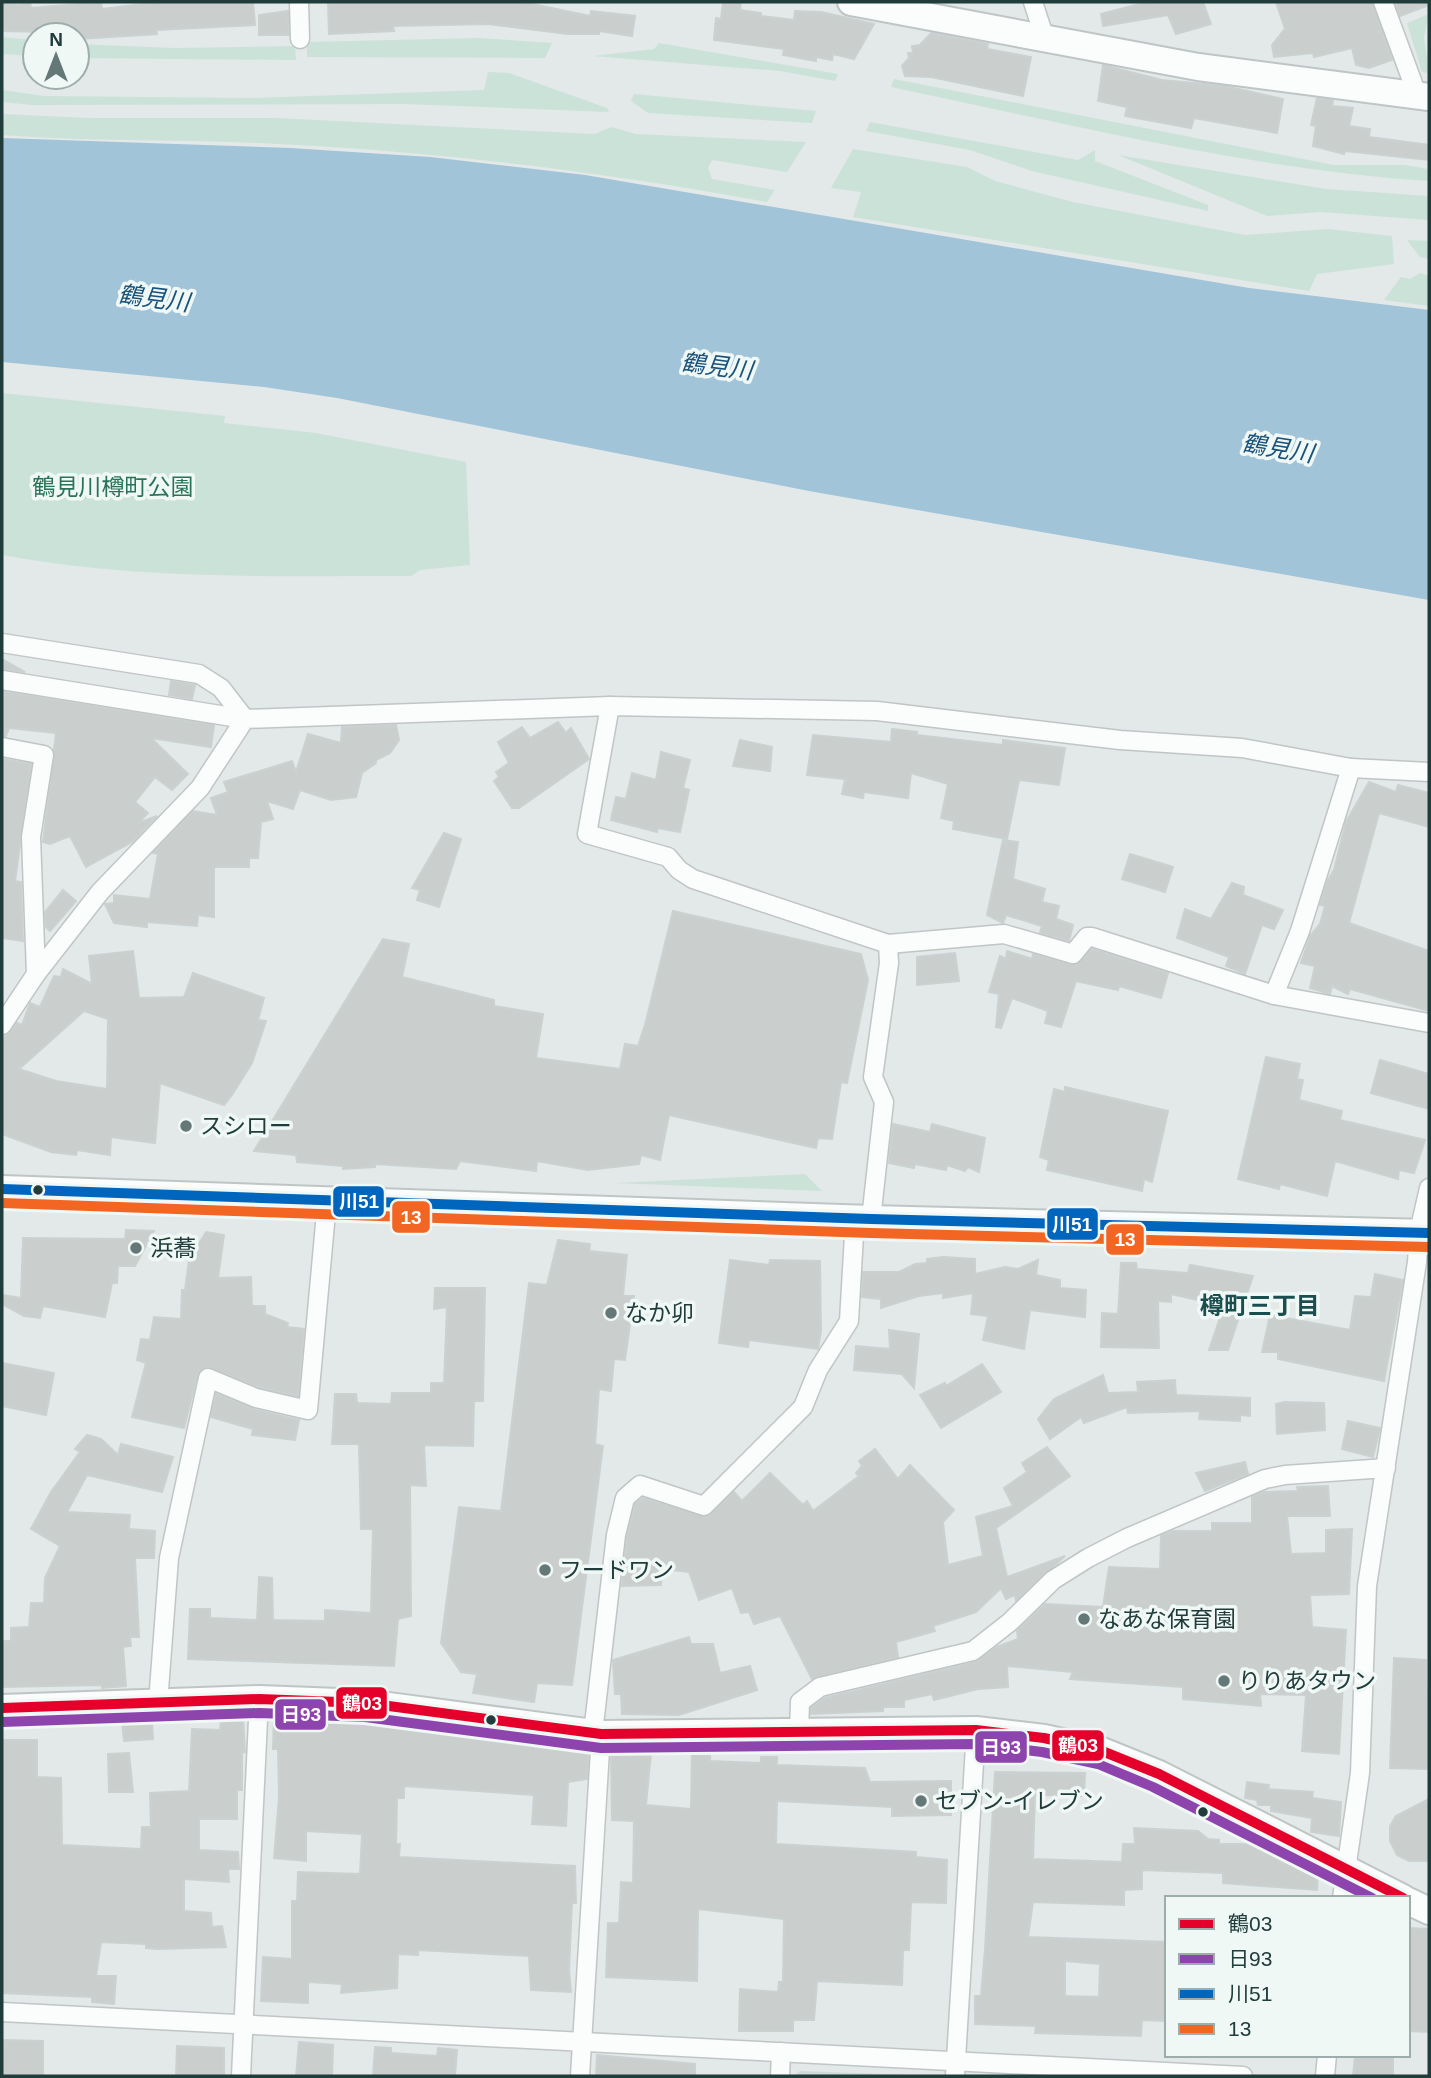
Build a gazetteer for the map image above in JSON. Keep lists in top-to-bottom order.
{
  "districts": ["樽町三丁目"],
  "water": ["鶴見川"],
  "parks": ["鶴見川樽町公園"],
  "places": [
    "スシロー",
    "浜蕎",
    "なか卯",
    "フードワン",
    "なあな保育園",
    "りりあタウン",
    "セブン-イレブン"
  ],
  "lines": [
    "transit line 川51",
    "transit line 13",
    "transit line 鶴03",
    "transit line 日93"
  ],
  "legend": [
    "鶴03",
    "日93",
    "川51",
    "13"
  ],
  "north": "top"
}
